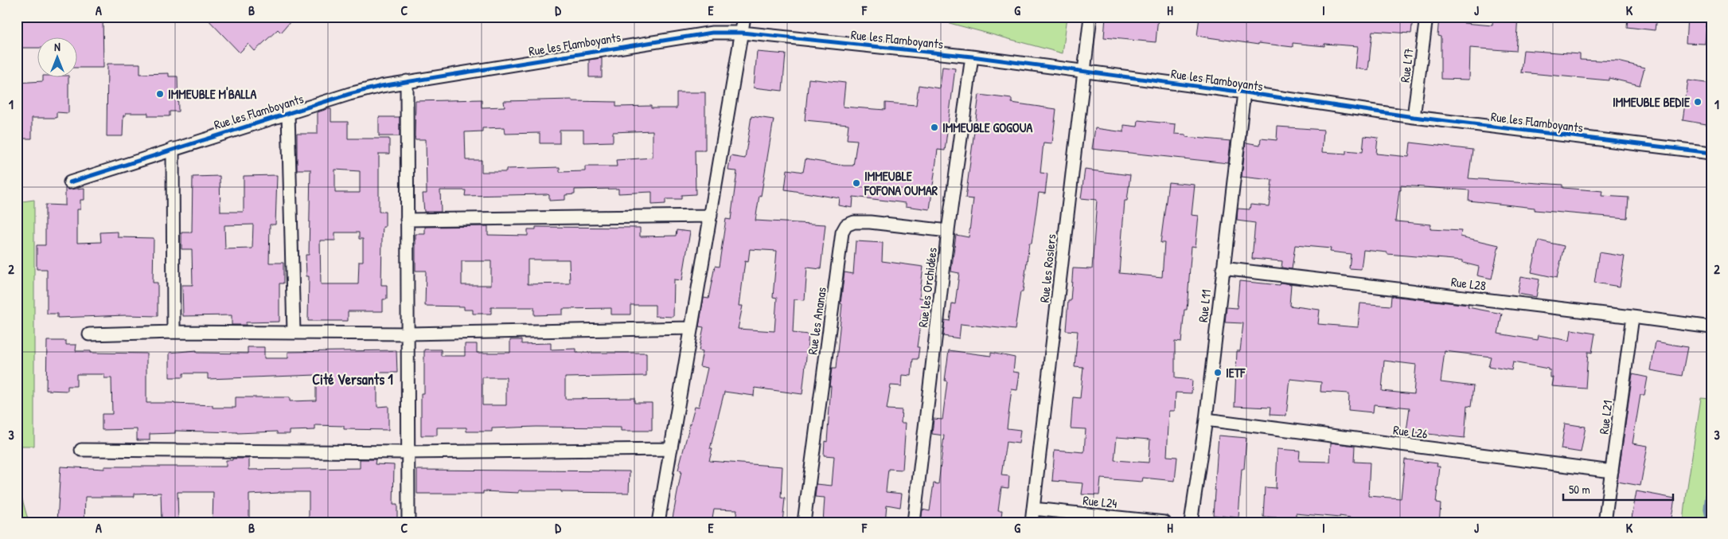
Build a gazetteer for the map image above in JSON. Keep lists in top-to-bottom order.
{
  "streets": {
    "street": [
      "Rue les Flamboyants",
      "Rue L17",
      "Rue les Rosiers",
      "Rue L28",
      "Rue les Orchidées",
      "Rue L11",
      "Rue les Ananas",
      "Rue L21",
      "Rue L26",
      "Rue L24"
    ]
  },
  "crossings": [
    ["Rue les Flamboyants", "Rue L17"],
    ["Rue les Flamboyants", "Rue les Rosiers"],
    ["Rue les Flamboyants", "Rue les Orchidées"],
    ["Rue les Flamboyants", "Rue L11"],
    ["Rue les Rosiers", "Rue L24"],
    ["Rue L28", "Rue L11"],
    ["Rue L28", "Rue L21"],
    ["Rue les Orchidées", "Rue les Ananas"],
    ["Rue L11", "Rue L26"],
    ["Rue L21", "Rue L26"]
  ],
  "districts": ["Cité Versants 1"],
  "places": [
    "IMMEUBLE M'BALLA",
    "IMMEUBLE BEDIE",
    "IMMEUBLE GOGOUA",
    "IMMEUBLE FOFONA OUMAR",
    "IETF"
  ],
  "scale_bar": "50 m",
  "north": "top",
  "grid": {
    "columns": [
      "A",
      "B",
      "C",
      "D",
      "E",
      "F",
      "G",
      "H",
      "I",
      "J",
      "K"
    ],
    "rows": ["1", "2", "3"]
  }
}
